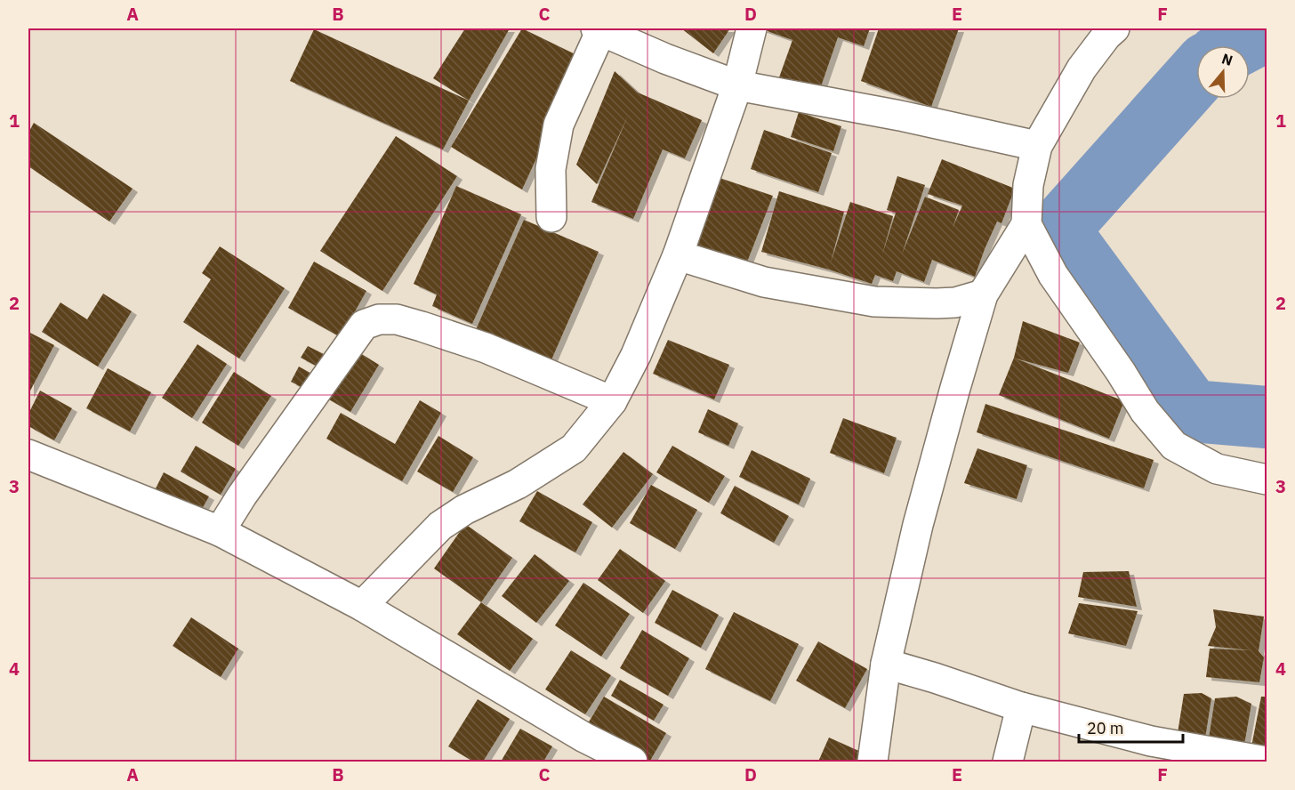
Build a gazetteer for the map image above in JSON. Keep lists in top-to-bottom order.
{
  "scale_bar": "20 m",
  "north": "top",
  "grid": {
    "columns": [
      "A",
      "B",
      "C",
      "D",
      "E",
      "F"
    ],
    "rows": [
      "1",
      "2",
      "3",
      "4"
    ]
  }
}
